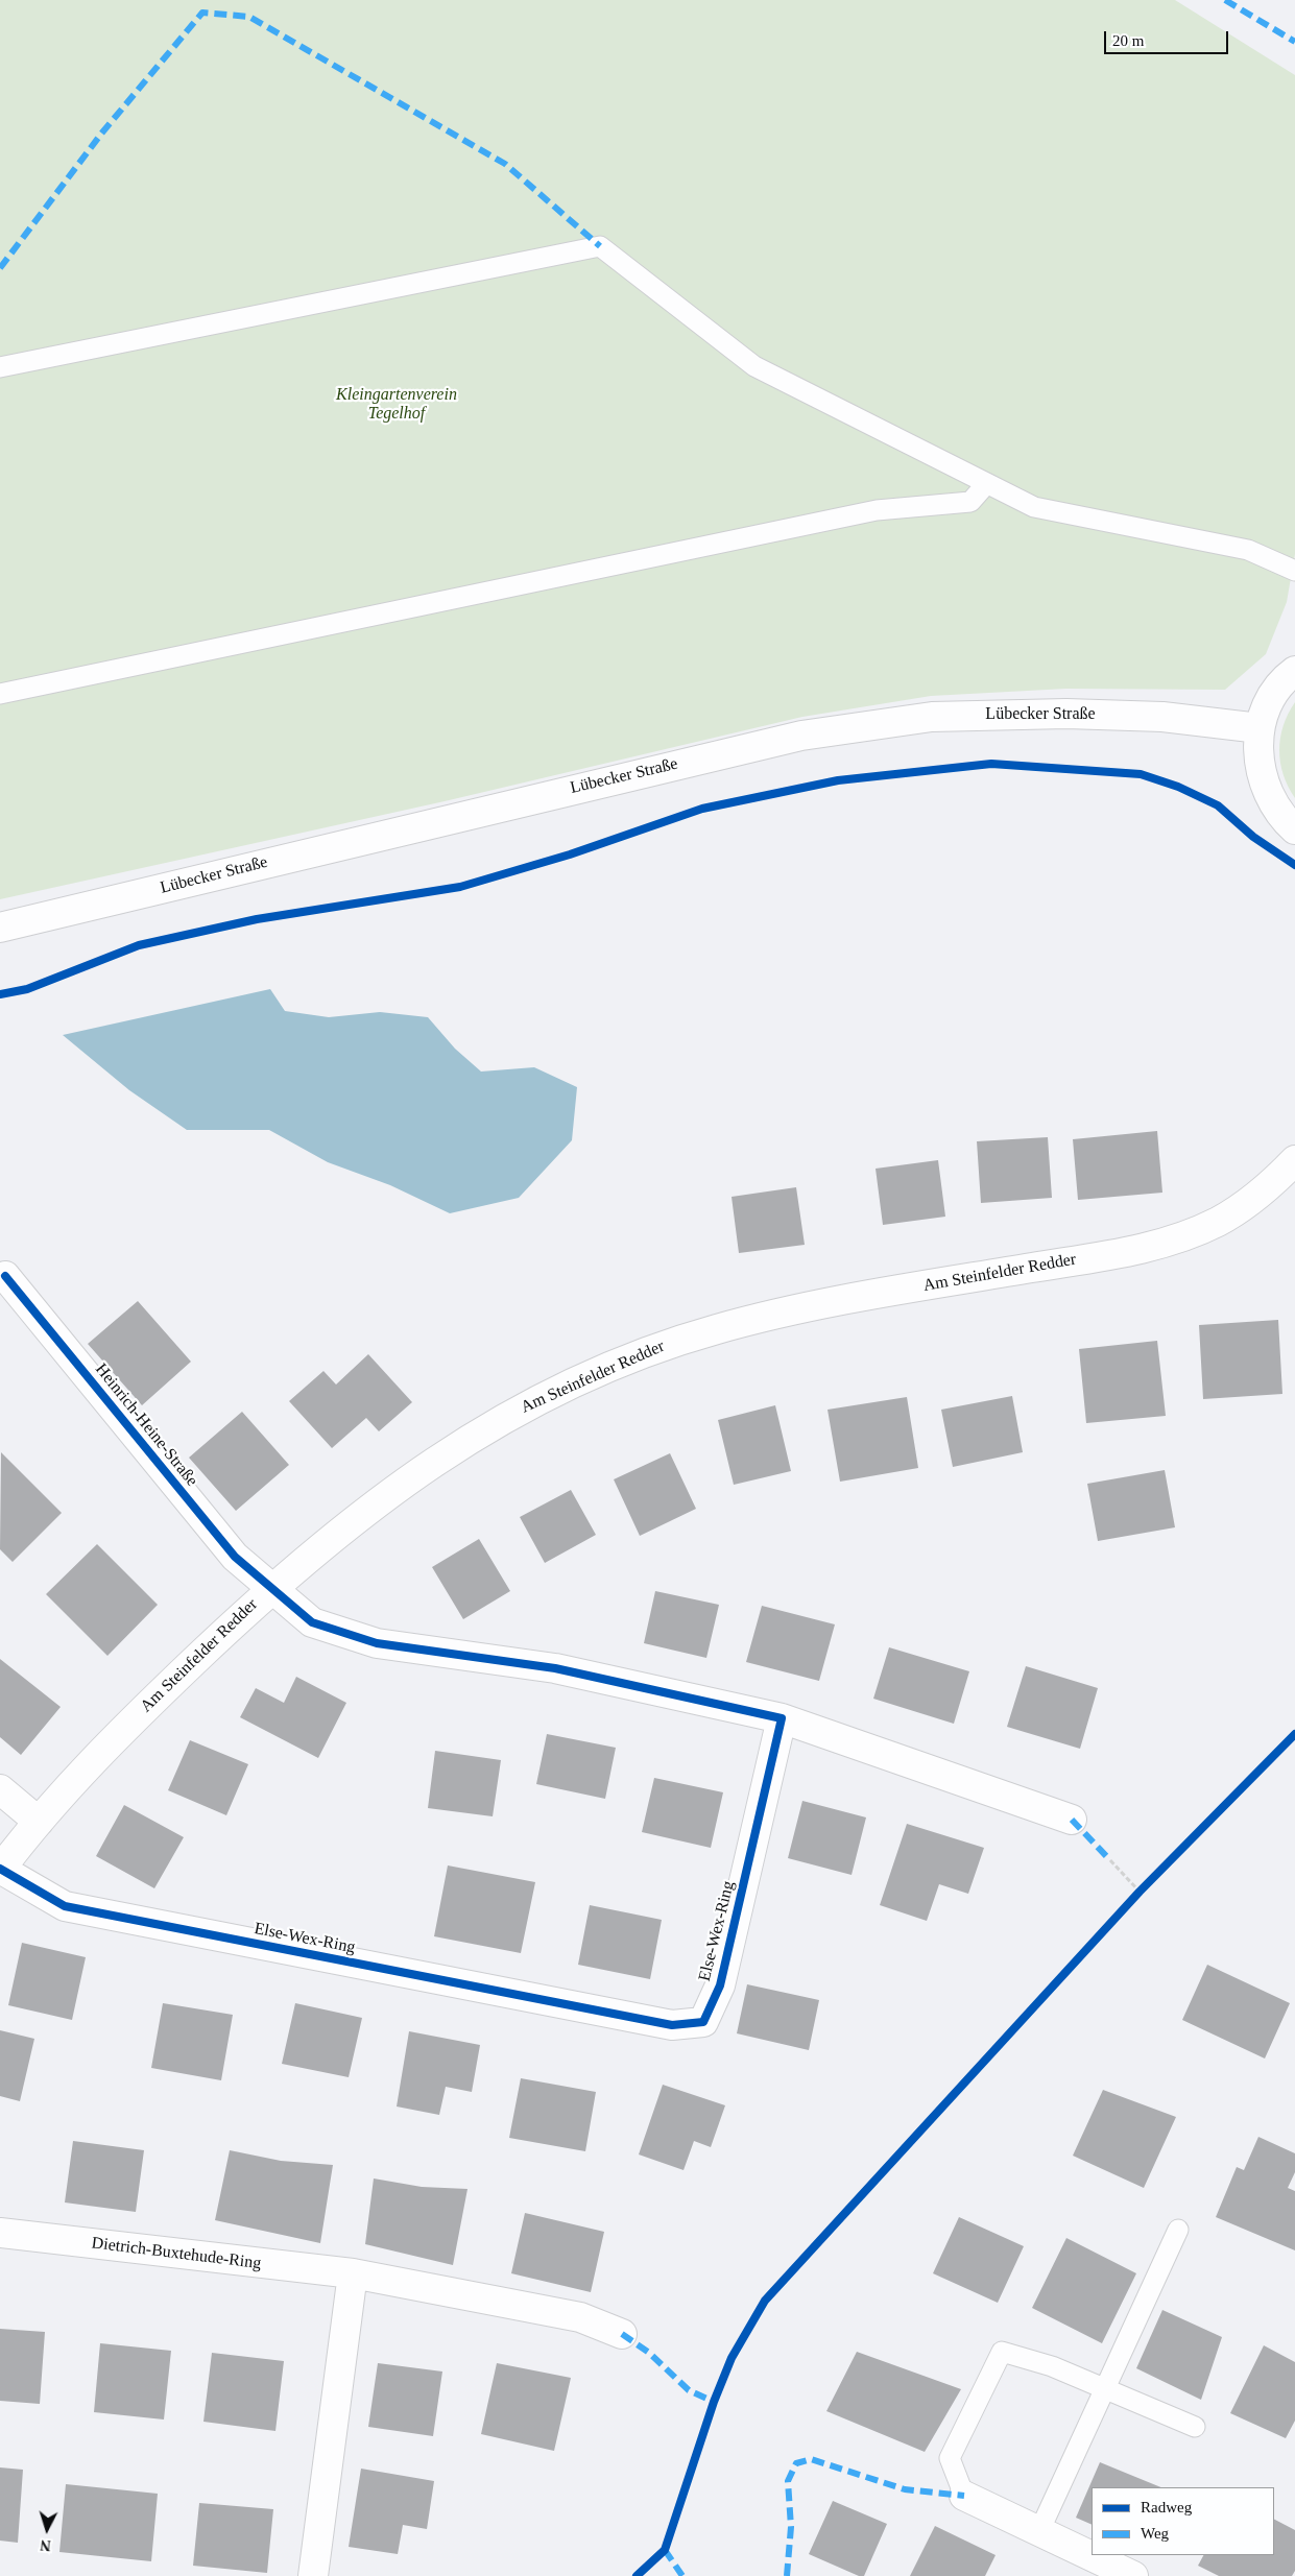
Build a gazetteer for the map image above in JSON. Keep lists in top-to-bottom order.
{
  "streets": {
    "street": [
      "Lübecker Straße",
      "Am Steinfelder Redder",
      "Heinrich-Heine-Straße",
      "Else-Wex-Ring",
      "Dietrich-Buxtehude-Ring"
    ]
  },
  "crossings": [
    ["Am Steinfelder Redder", "Heinrich-Heine-Straße"],
    ["Am Steinfelder Redder", "Else-Wex-Ring"]
  ],
  "parks": ["Kleingartenverein Tegelhof"],
  "legend": ["Radweg", "Weg"],
  "scale_bar": "20 m",
  "north": "bottom"
}
